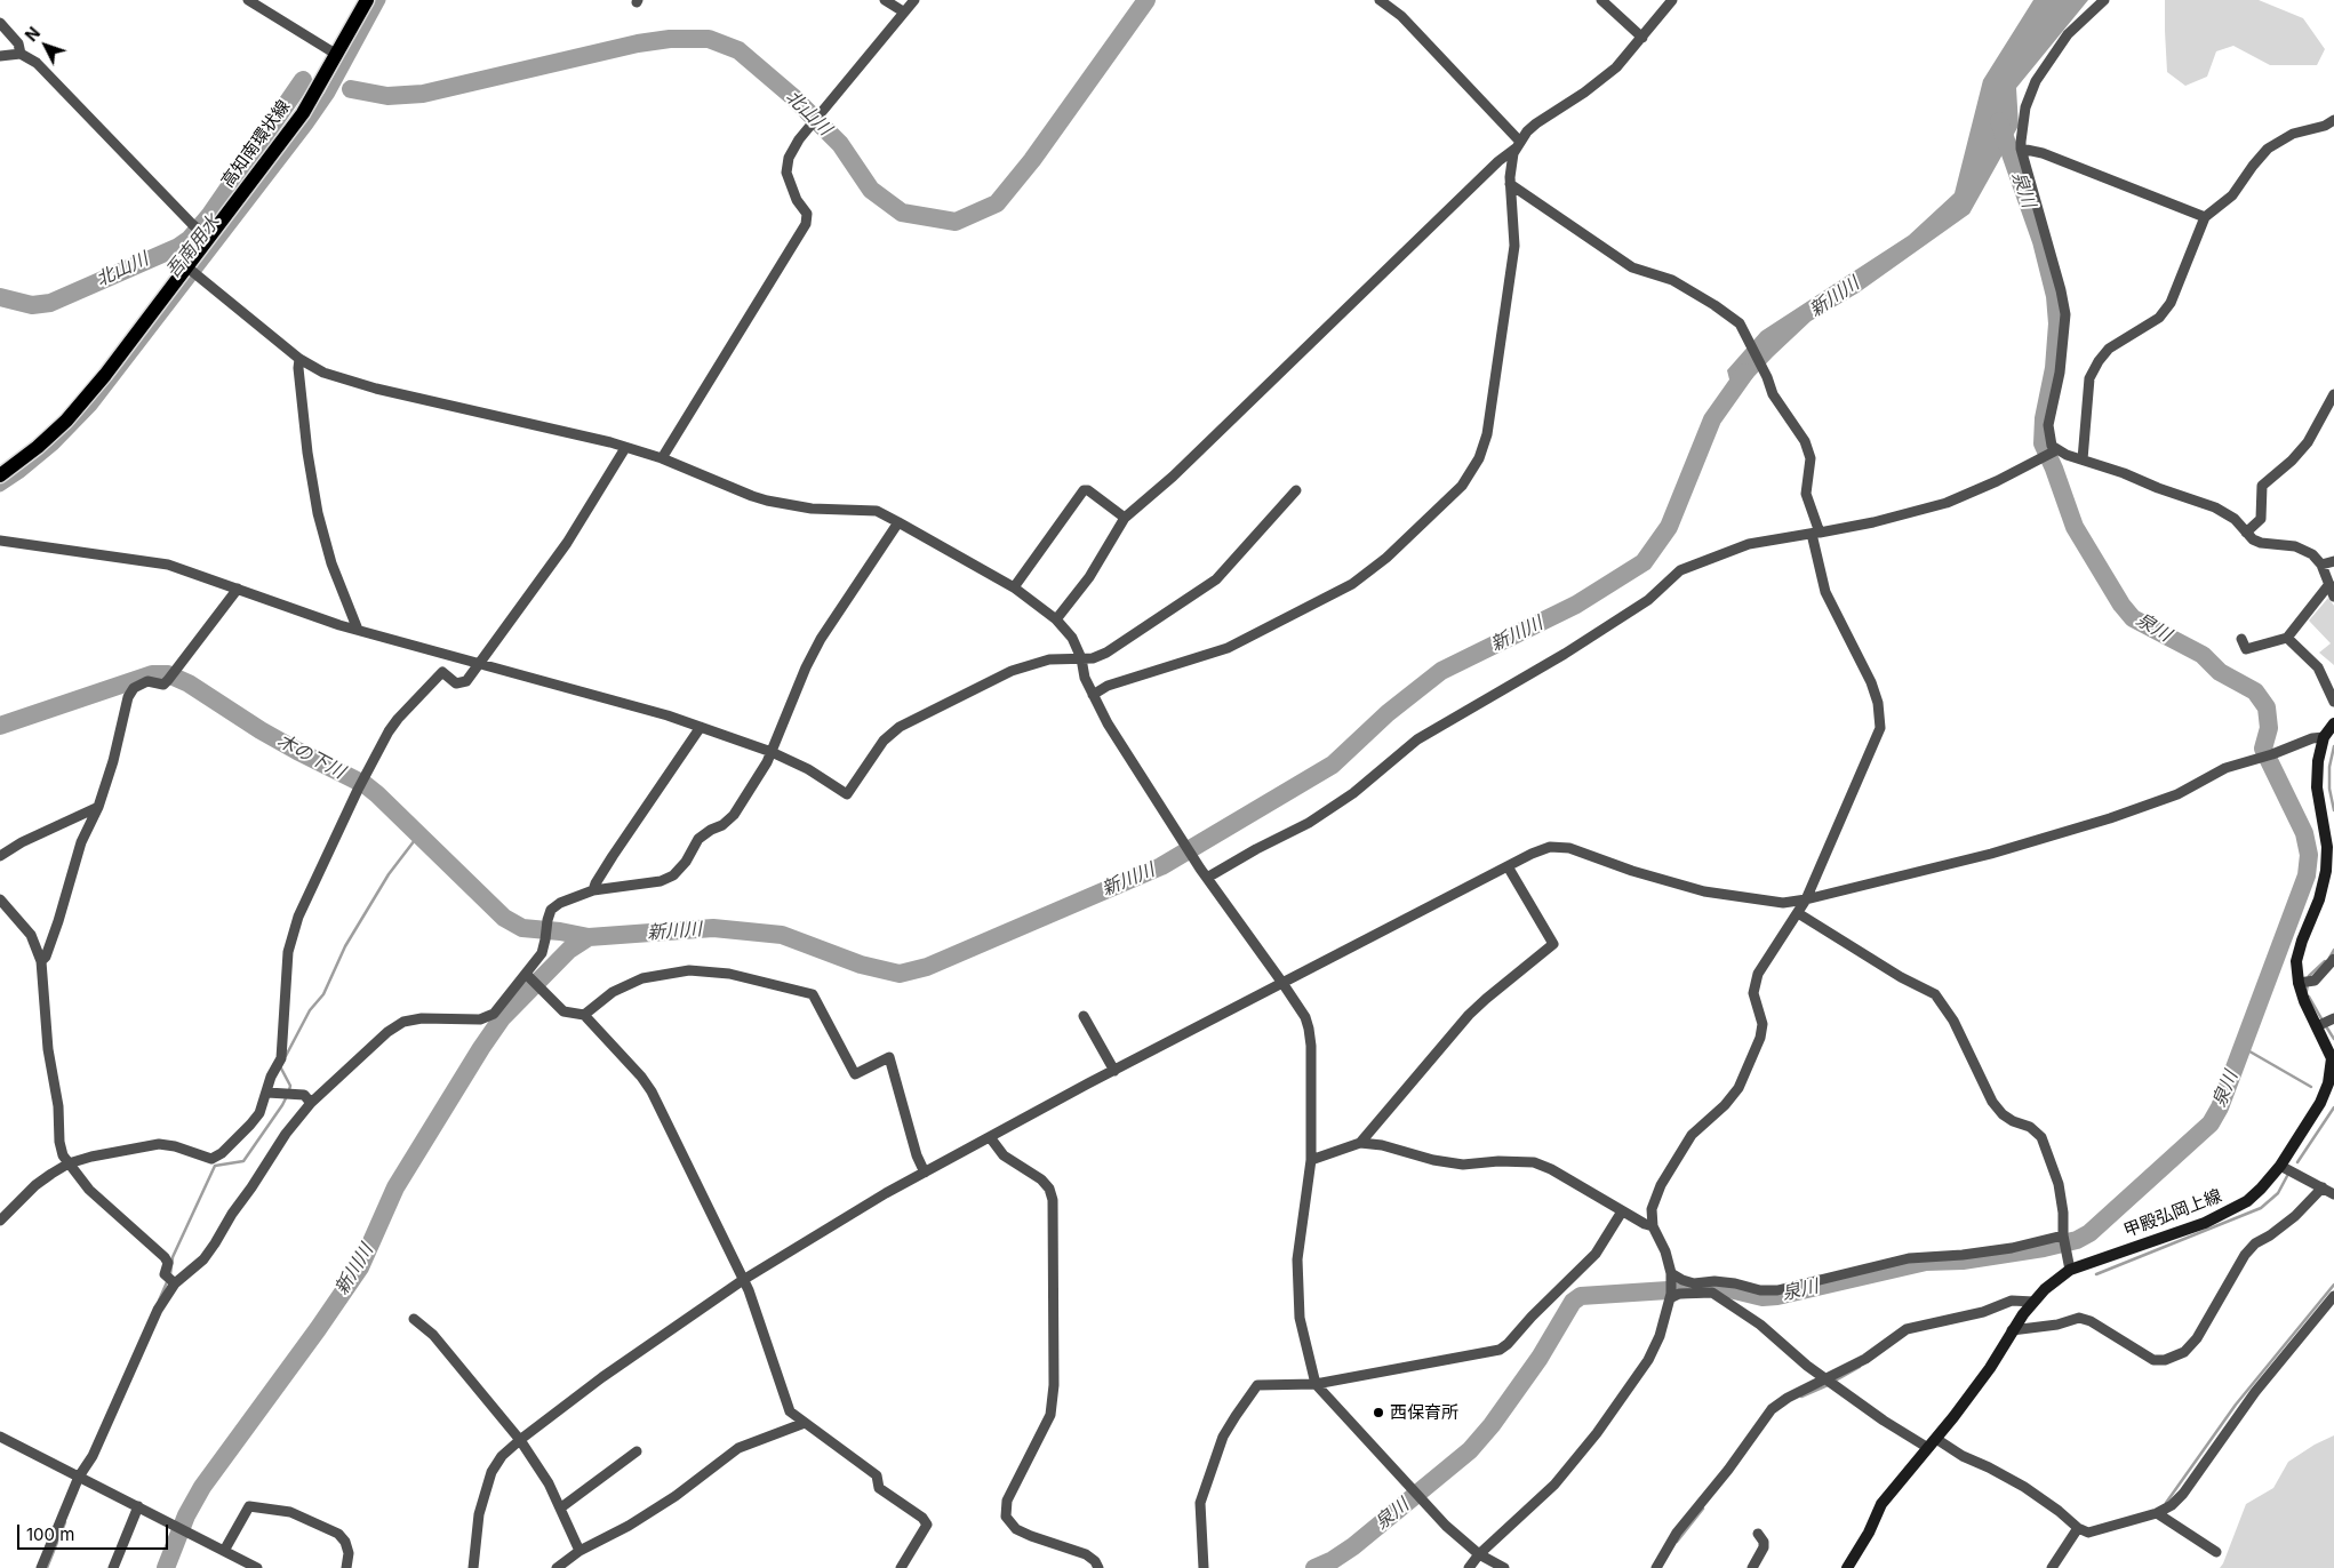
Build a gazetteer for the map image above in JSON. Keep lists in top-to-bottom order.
{
  "streets": {
    "main road": ["高知南環状線", "甲殿弘岡上線"]
  },
  "water": [
    "北山川",
    "泉川",
    "吾南用水",
    "新川川",
    "木の下川"
  ],
  "places": ["西保育所"],
  "scale_bar": "100 m",
  "north": "top left"
}
